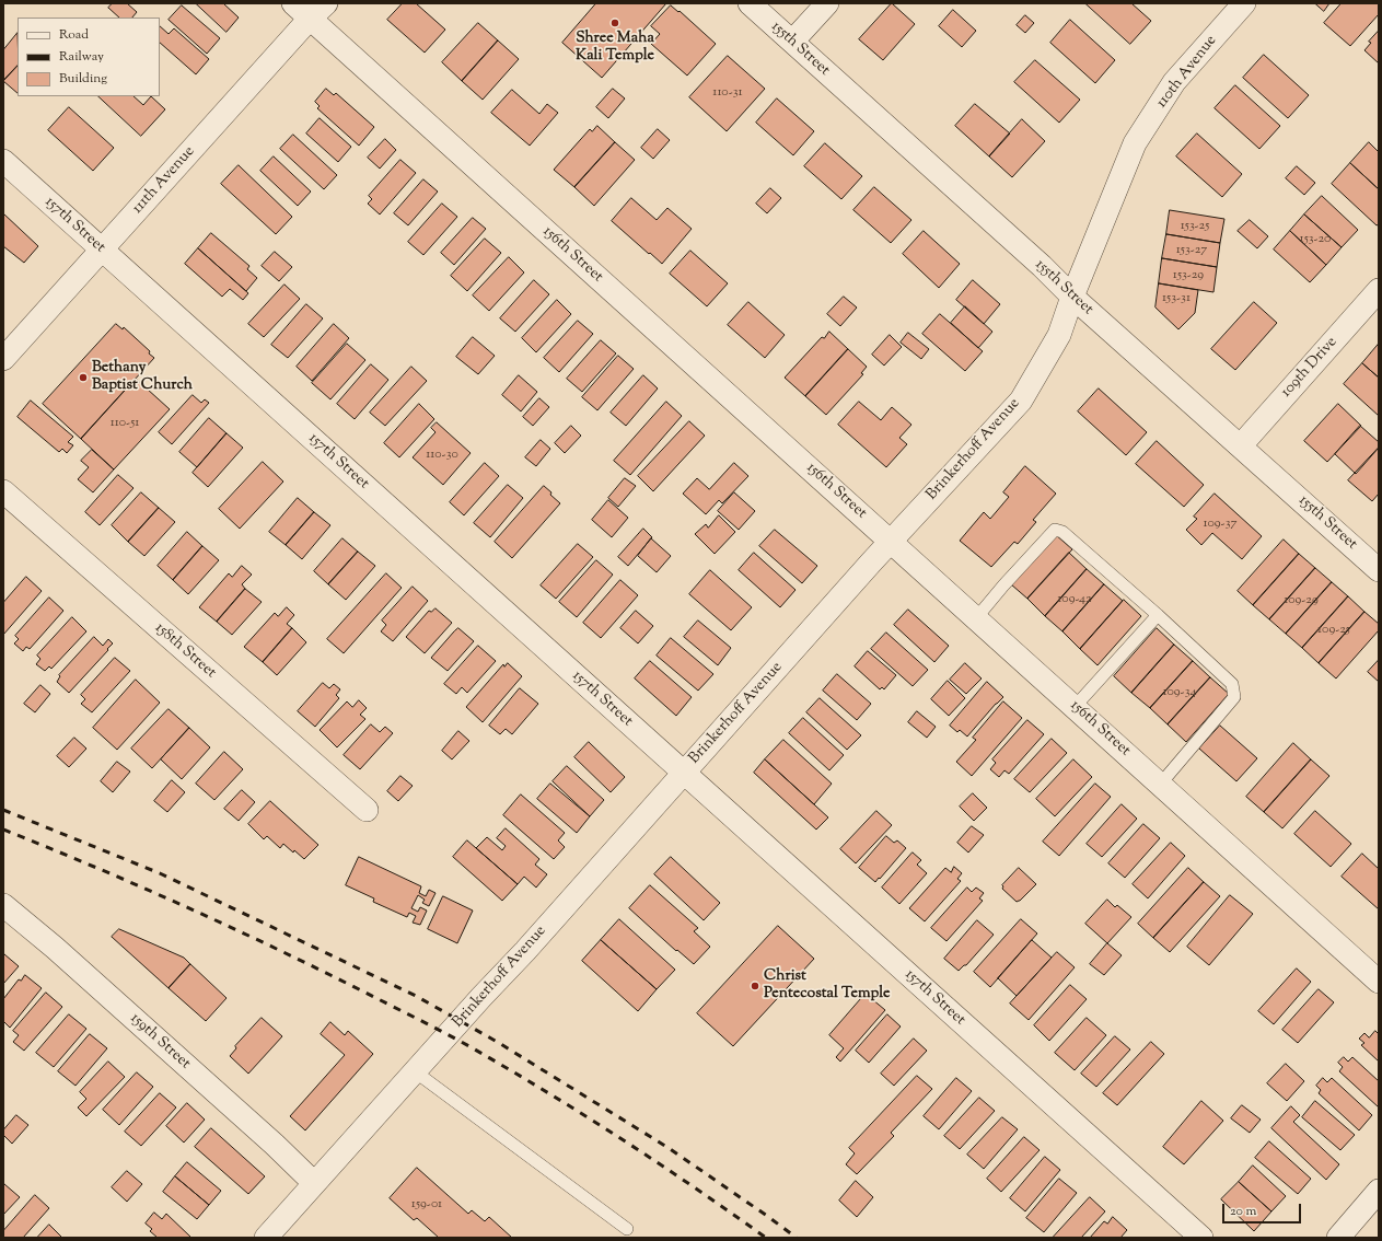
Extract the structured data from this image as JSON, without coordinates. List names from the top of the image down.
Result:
{
  "streets": {
    "street": [
      "155th Street",
      "110th Avenue",
      "111th Avenue",
      "157th Street",
      "156th Street",
      "109th Drive",
      "Brinkerhoff Avenue",
      "158th Street",
      "159th Street"
    ]
  },
  "crossings": [
    ["155th Street", "109th Drive"],
    ["155th Street", "Brinkerhoff Avenue"],
    ["110th Avenue", "Brinkerhoff Avenue"],
    ["111th Avenue", "157th Street"],
    ["111th Avenue", "156th Street"],
    ["157th Street", "Brinkerhoff Avenue"],
    ["156th Street", "Brinkerhoff Avenue"],
    ["Brinkerhoff Avenue", "159th Street"]
  ],
  "places": ["Shree Maha Kali Temple", "Bethany Baptist Church", "Christ Pentecostal Temple"],
  "house_numbers": [
    "110-31",
    "153-25",
    "153-20",
    "153-27",
    "153-29",
    "153-31",
    "110-51",
    "110-30",
    "109-37",
    "109-42",
    "109-29",
    "109-25",
    "109-34",
    "159-01"
  ],
  "legend": ["Road", "Railway", "Building"],
  "scale_bar": "20 m"
}
